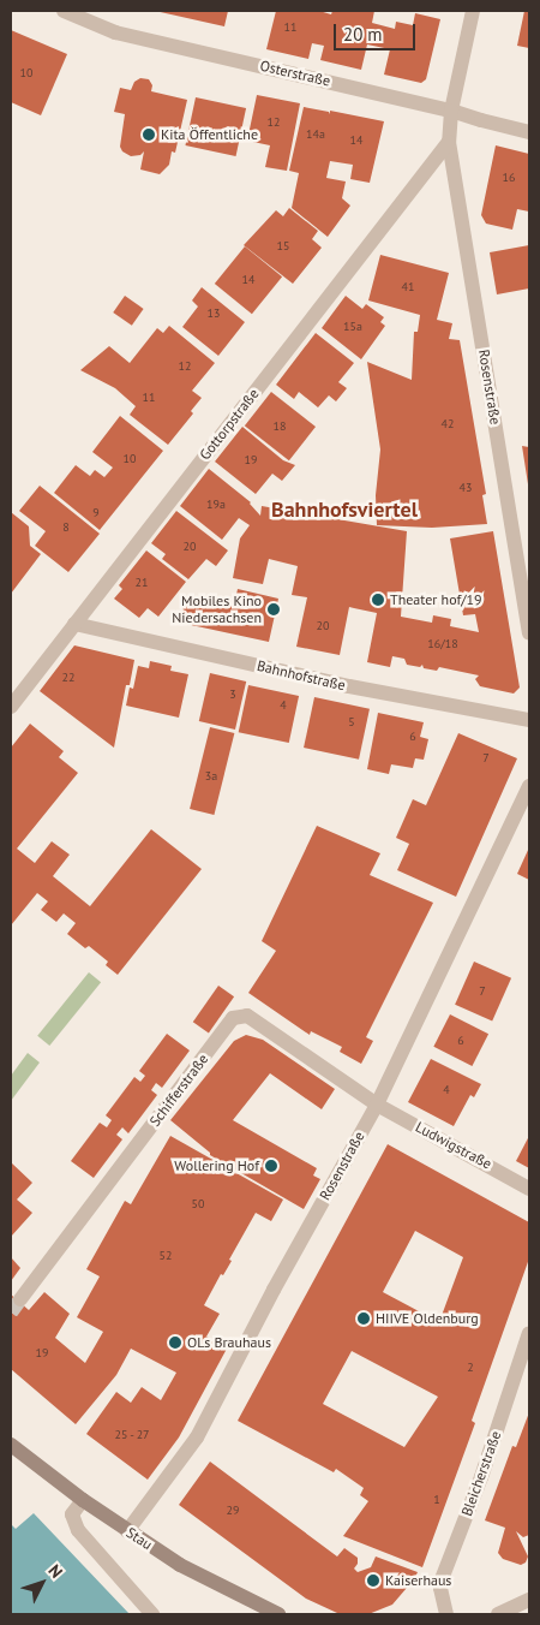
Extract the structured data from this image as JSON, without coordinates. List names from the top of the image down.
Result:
{
  "streets": {
    "street": [
      "Osterstraße",
      "Rosenstraße",
      "Gottorpstraße",
      "Bahnhofstraße",
      "Schifferstraße",
      "Ludwigstraße",
      "Bleicherstraße",
      "Stau"
    ]
  },
  "crossings": [
    ["Osterstraße", "Rosenstraße"],
    ["Rosenstraße", "Gottorpstraße"],
    ["Rosenstraße", "Schifferstraße"],
    ["Rosenstraße", "Ludwigstraße"],
    ["Rosenstraße", "Stau"],
    ["Gottorpstraße", "Bahnhofstraße"],
    ["Schifferstraße", "Ludwigstraße"]
  ],
  "districts": ["Bahnhofsviertel"],
  "places": [
    "Kita Öffentliche",
    "Theater hof/19",
    "Mobiles Kino Niedersachsen",
    "Wollering Hof",
    "HIIVE Oldenburg",
    "OLs Brauhaus",
    "Kaiserhaus"
  ],
  "house_numbers": [
    "11",
    "10",
    "12",
    "14a",
    "14",
    "16",
    "15",
    "14",
    "41",
    "13",
    "15a",
    "12",
    "11",
    "42",
    "18",
    "10",
    "19",
    "43",
    "19a",
    "9",
    "8",
    "20",
    "21",
    "20",
    "16/18",
    "22",
    "3",
    "4",
    "5",
    "6",
    "7",
    "3a",
    "7",
    "6",
    "4",
    "50",
    "52",
    "19",
    "2",
    "25 - 27",
    "1",
    "29"
  ],
  "scale_bar": "20 m",
  "north": "top right"
}
